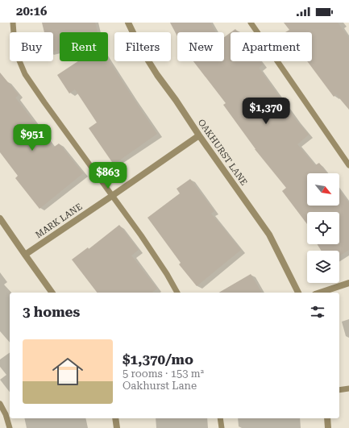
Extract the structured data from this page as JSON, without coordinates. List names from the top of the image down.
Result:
{
  "streets": {
    "street": ["OAKHURST LANE", "MARK LANE"]
  },
  "crossings": [
    ["OAKHURST LANE", "MARK LANE"]
  ],
  "north": "bottom right",
  "page": {
    "status": "20:16",
    "chip": [
      "Buy",
      "Rent",
      "Filters",
      "New",
      "Apartment"
    ],
    "price": ["$1,370", "$951", "$863"],
    "heading": "3 homes",
    "list": [
      {
        "name": "$1,370/mo",
        "note": "5 rooms · 153 m² · Oakhurst Lane"
      }
    ]
  }
}
